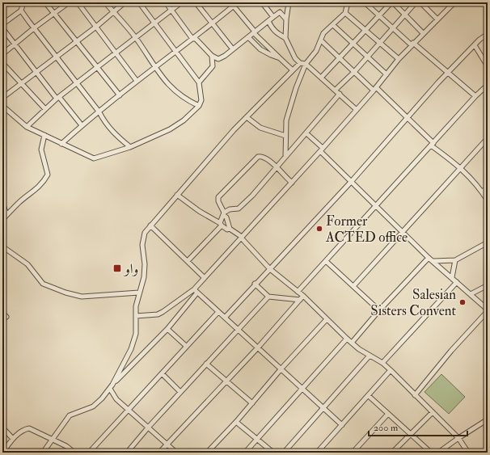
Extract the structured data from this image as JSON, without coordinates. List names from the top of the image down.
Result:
{
  "places": {
    "other": ["Former ACTED office", "Salesian Sisters Convent"],
    "transit": ["واو"]
  },
  "scale_bar": "200 m"
}
